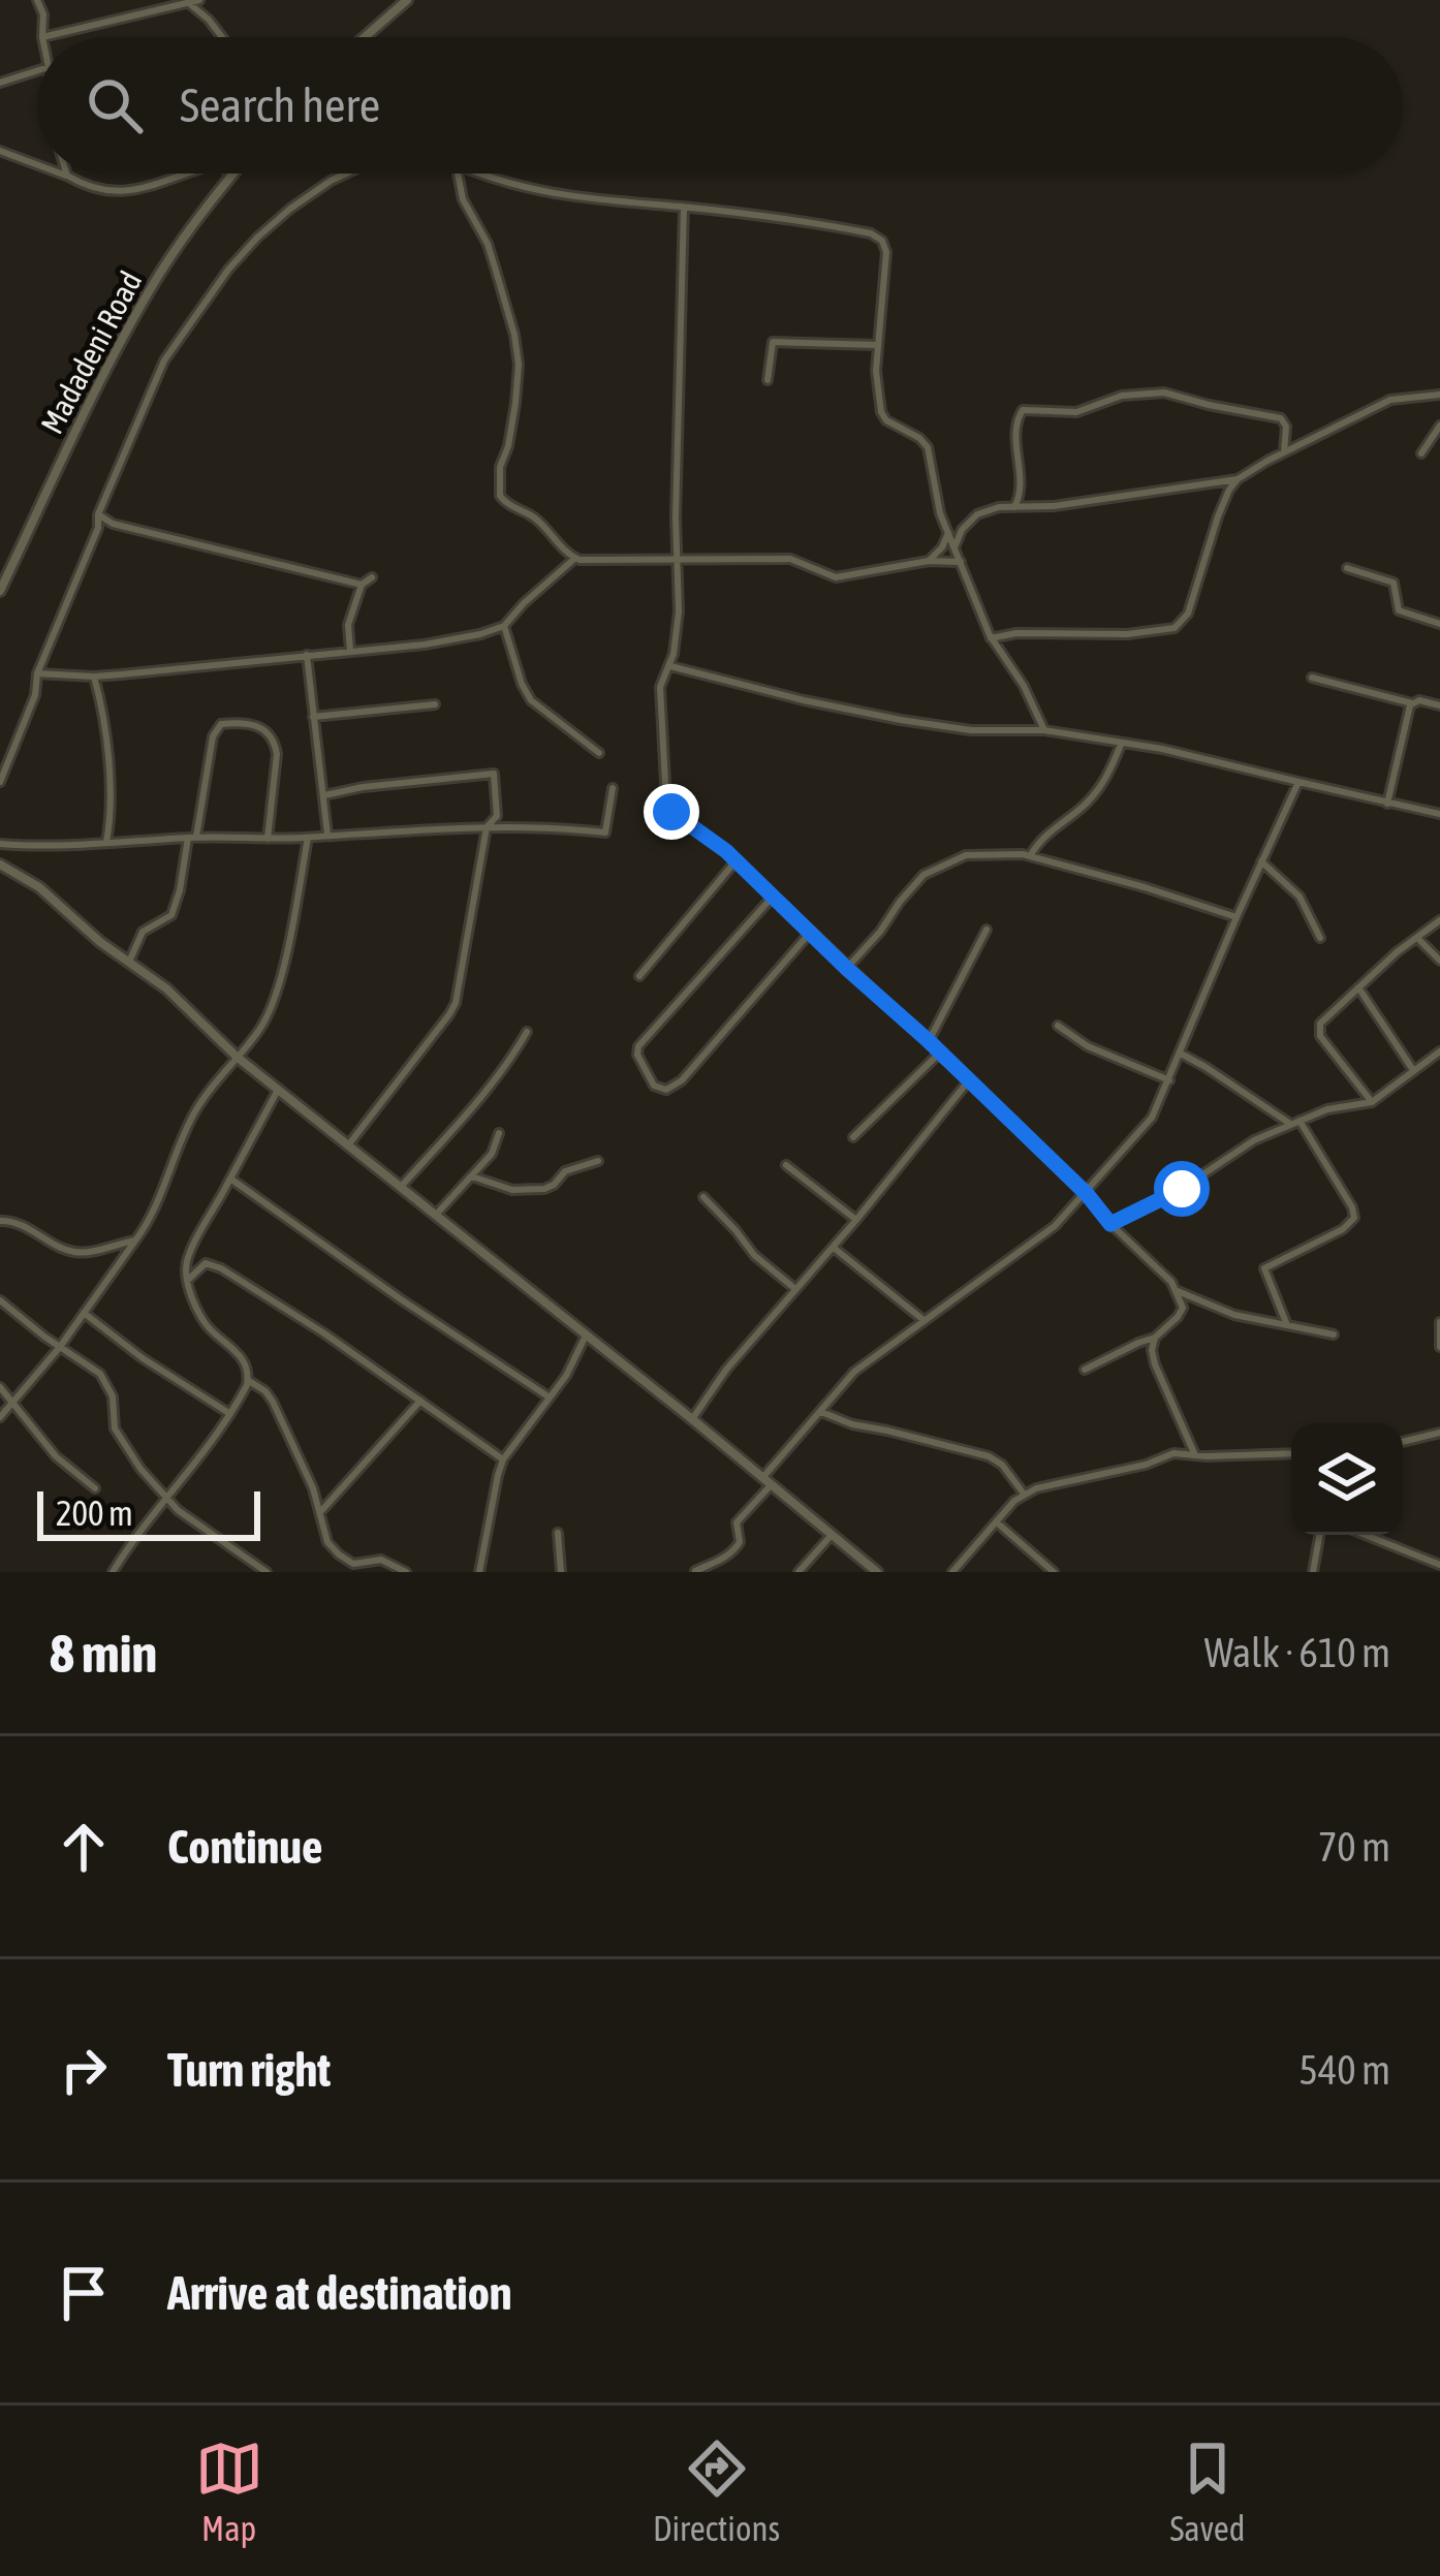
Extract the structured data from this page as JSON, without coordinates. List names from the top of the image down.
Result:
{
  "streets": {
    "street": ["Madadeni Road"]
  },
  "scale_bar": "200 m",
  "page": {
    "search": "Search here",
    "scale": "200 m",
    "heading": ["8 min", "Walk · 610 m"],
    "list": [
      ["Continue", "70 m"],
      ["Turn right", "540 m"],
      "Arrive at destination"
    ],
    "nav": ["Map", "Directions", "Saved"]
  }
}
